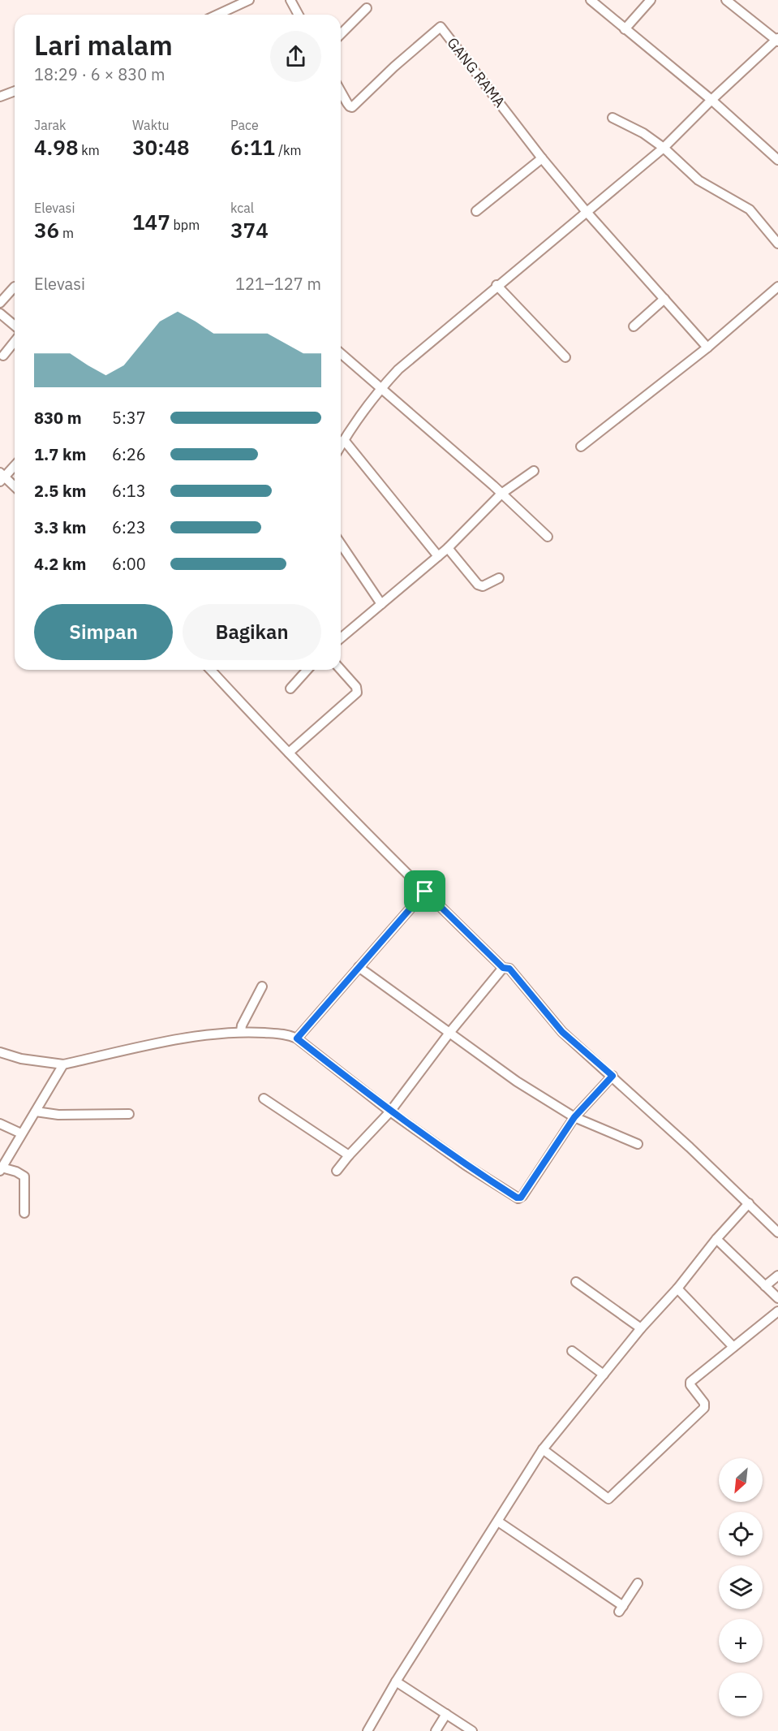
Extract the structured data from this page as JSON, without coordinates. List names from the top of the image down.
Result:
{
  "streets": {
    "street": ["GANG RAMA"]
  },
  "north": "bottom left",
  "page": {
    "heading": ["Lari malam", "18:29 · 6 × 830 m"],
    "stats": [
      ["Jarak", "4.98 km"],
      ["Waktu", "30:48"],
      ["Pace", "6:11 /km"],
      ["Elevasi", "36 m"],
      ["147 bpm"],
      ["kcal", "374"]
    ],
    "chart": ["Elevasi", "121–127 m"],
    "list": [
      {
        "name": "830 m",
        "note": "5:37"
      },
      {
        "name": "1.7 km",
        "note": "6:26"
      },
      {
        "name": "2.5 km",
        "note": "6:13"
      },
      {
        "name": "3.3 km",
        "note": "6:23"
      },
      {
        "name": "4.2 km",
        "note": "6:00"
      }
    ],
    "buttons": ["Simpan", "Bagikan"],
    "map_buttons": ["+", "−"]
  }
}
